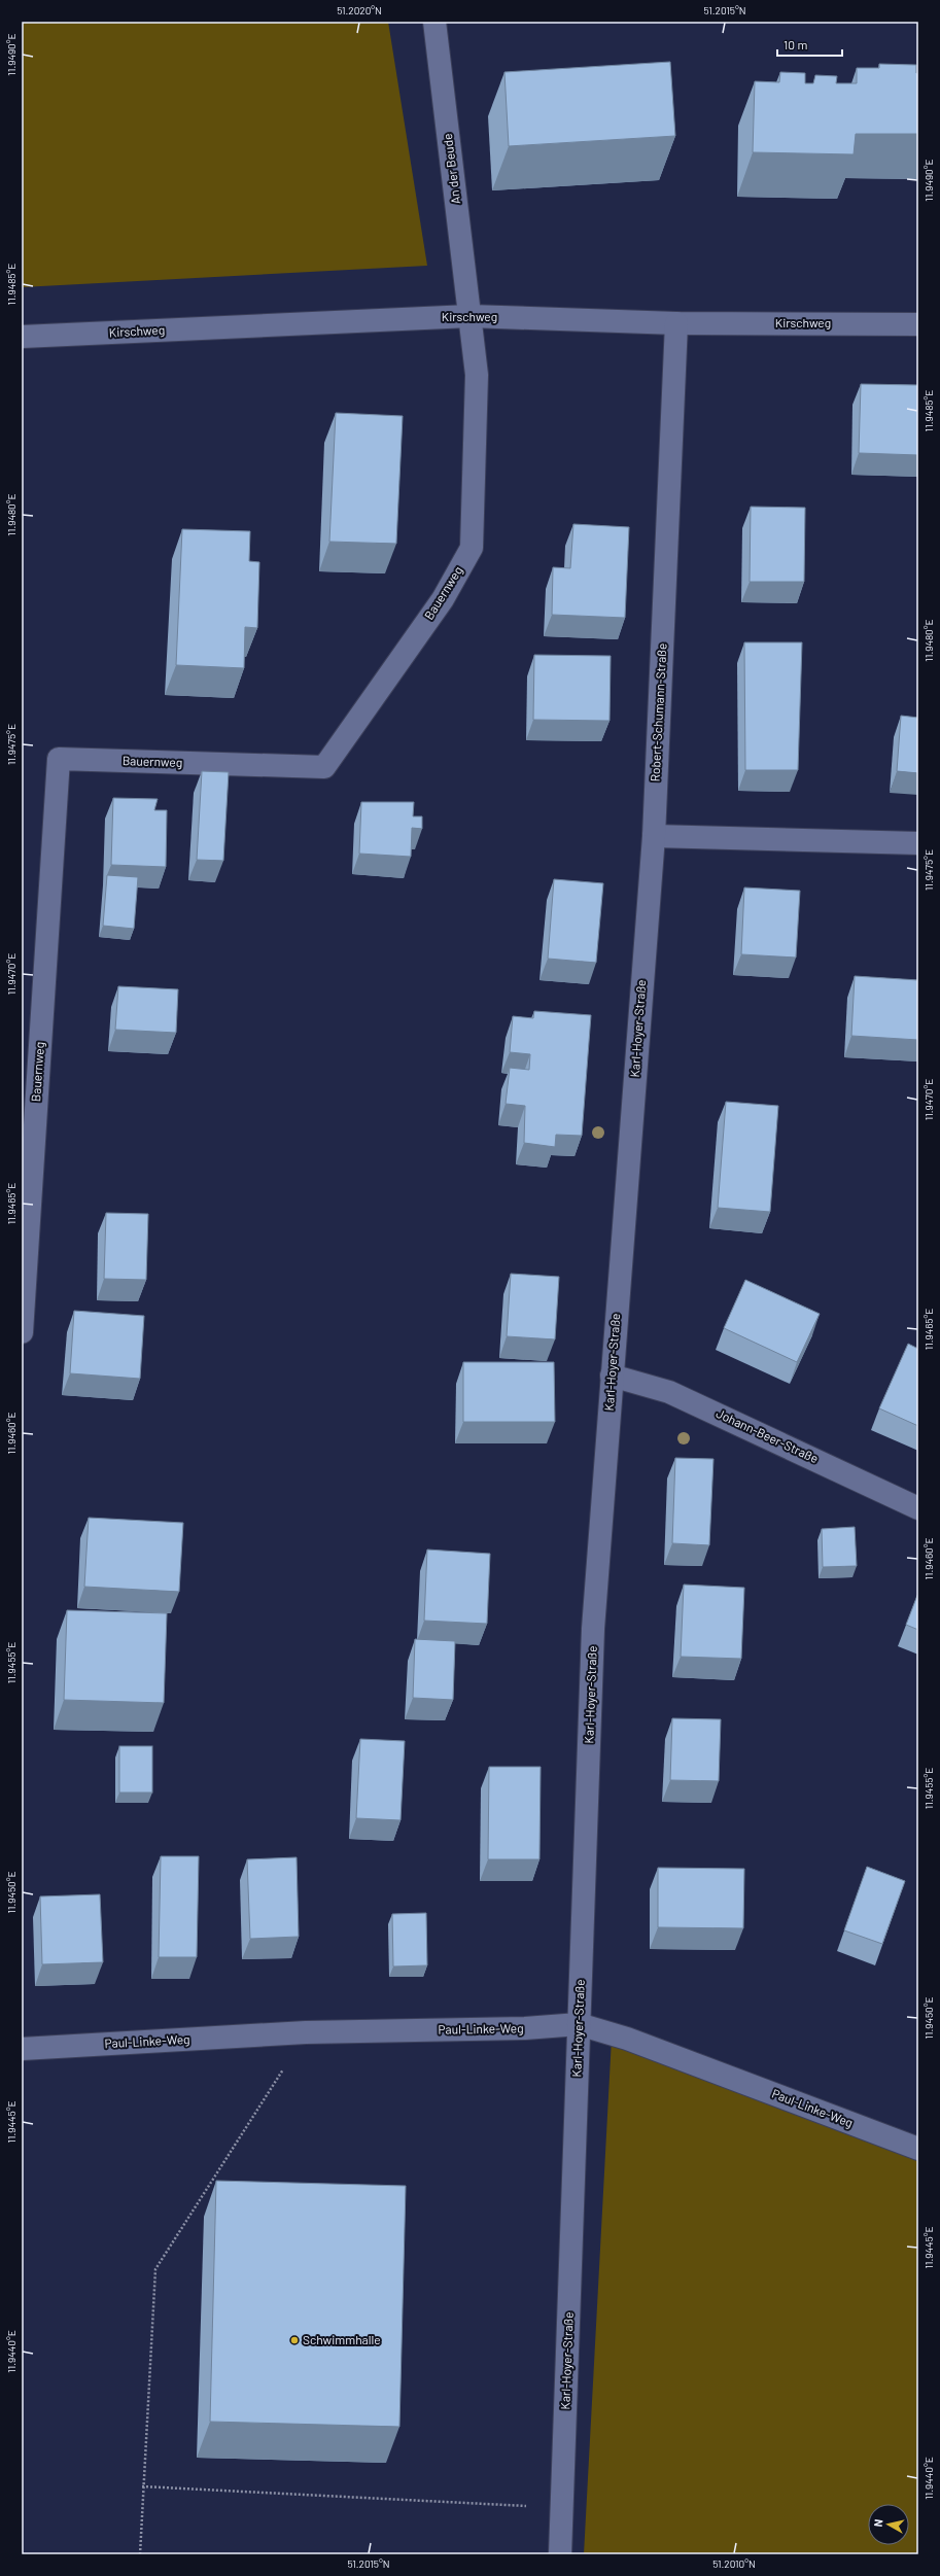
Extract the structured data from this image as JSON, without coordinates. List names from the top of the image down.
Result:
{
  "streets": {
    "street": [
      "An der Beude",
      "Kirschweg",
      "Bauernweg",
      "Robert-Schumann-Straße",
      "Karl-Hoyer-Straße",
      "Johann-Beer-Straße",
      "Paul-Linke-Weg"
    ]
  },
  "crossings": [
    ["An der Beude", "Kirschweg"],
    ["An der Beude", "Bauernweg"],
    ["Kirschweg", "Bauernweg"],
    ["Kirschweg", "Robert-Schumann-Straße"],
    ["Robert-Schumann-Straße", "Karl-Hoyer-Straße"],
    ["Karl-Hoyer-Straße", "Johann-Beer-Straße"],
    ["Karl-Hoyer-Straße", "Paul-Linke-Weg"]
  ],
  "places": ["Schwimmhalle"],
  "scale_bar": "10 m",
  "north": "left",
  "coordinates": [
    "51.2020°N",
    "51.2015°N",
    "11.9490°E",
    "11.9485°E",
    "11.9480°E",
    "11.9475°E",
    "11.9470°E",
    "11.9465°E",
    "11.9460°E",
    "11.9455°E",
    "11.9450°E",
    "11.9445°E",
    "11.9440°E",
    "51.2010°N"
  ]
}
